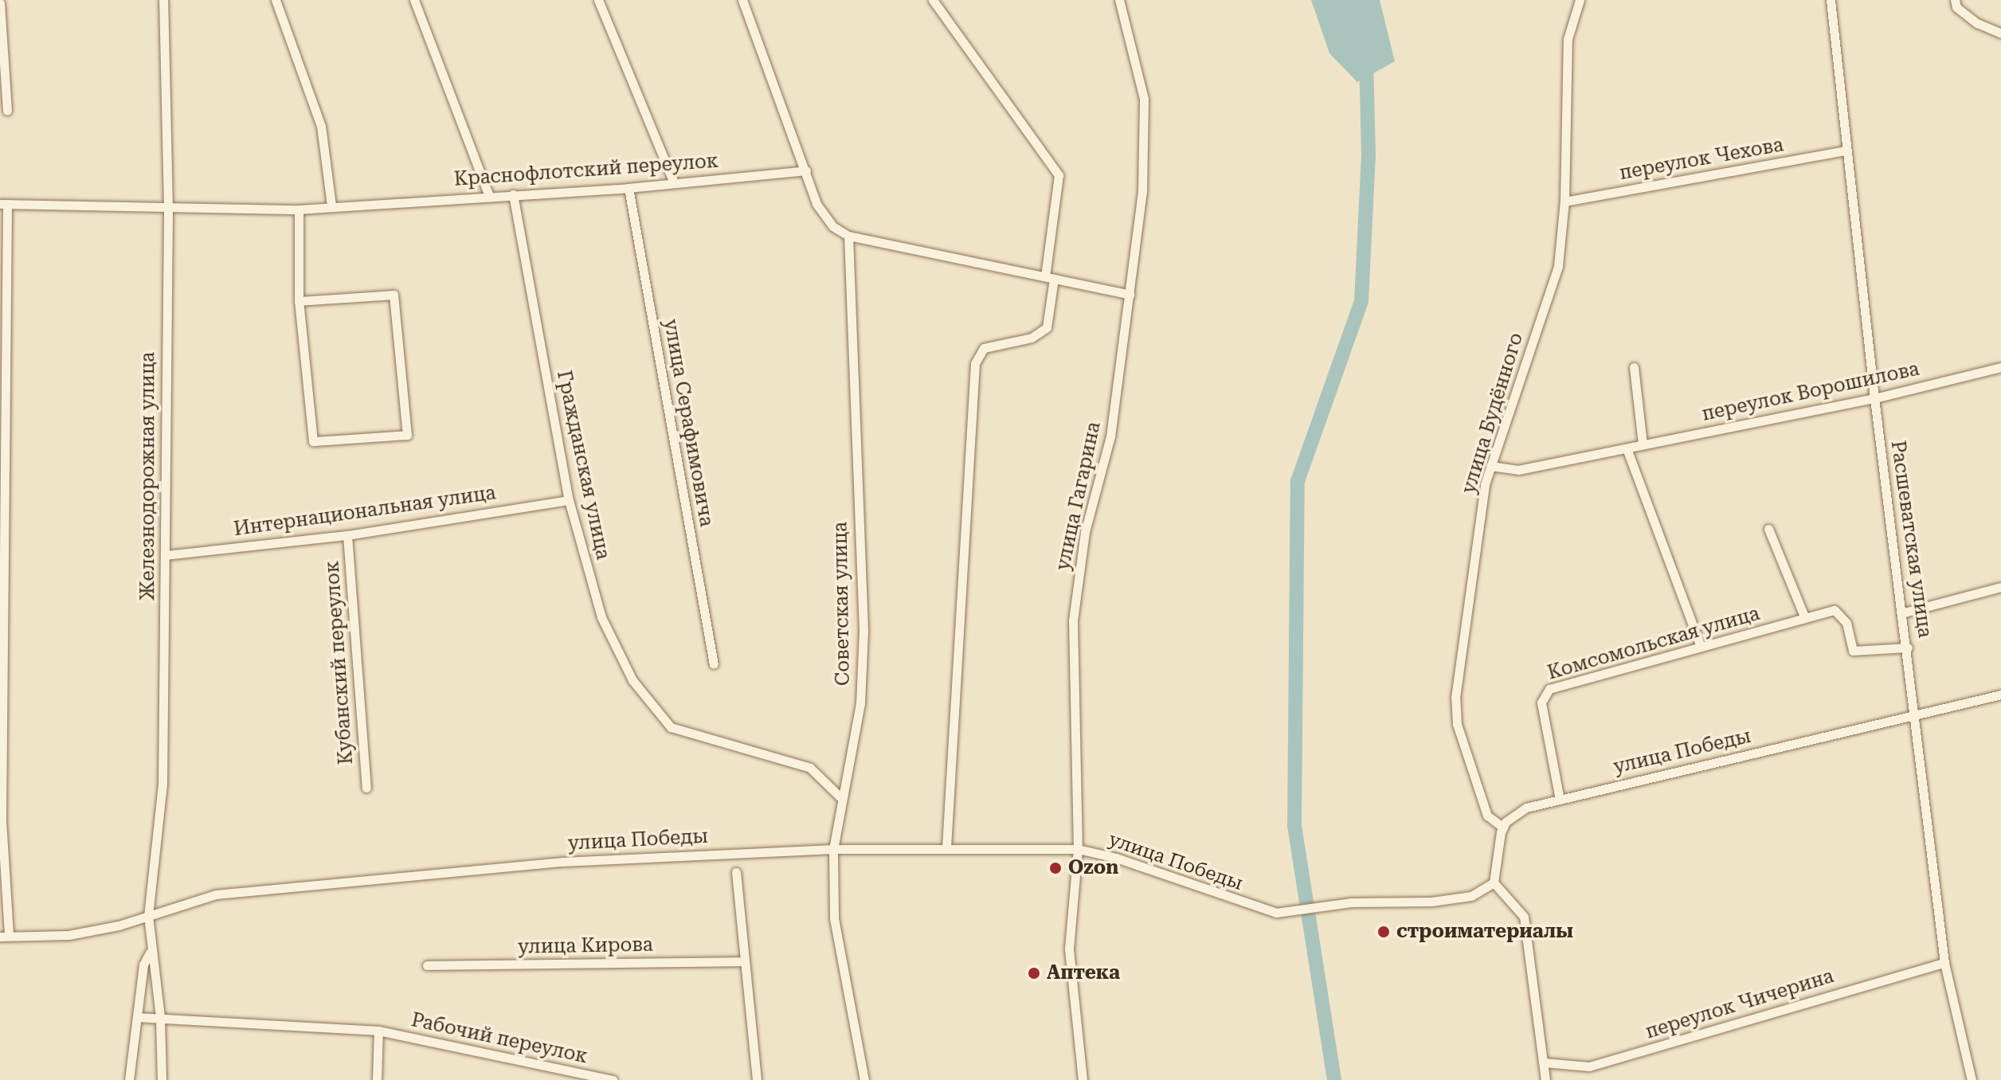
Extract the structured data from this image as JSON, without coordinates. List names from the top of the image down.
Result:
{
  "streets": {
    "street": [
      "переулок Чехова",
      "Краснофлотский переулок",
      "переулок Ворошилова",
      "улица Будённого",
      "улица Серафимовича",
      "Гражданская улица",
      "Железнодорожная улица",
      "улица Гагарина",
      "Интернациональная улица",
      "Расшеватская улица",
      "Советская улица",
      "Комсомольская улица",
      "Кубанский переулок",
      "улица Победы",
      "улица Кирова",
      "переулок Чичерина",
      "Рабочий переулок"
    ]
  },
  "crossings": [
    ["переулок Чехова", "улица Будённого"],
    ["переулок Чехова", "Расшеватская улица"],
    ["Краснофлотский переулок", "улица Серафимовича"],
    ["Краснофлотский переулок", "Гражданская улица"],
    ["Краснофлотский переулок", "Железнодорожная улица"],
    ["переулок Ворошилова", "улица Будённого"],
    ["переулок Ворошилова", "Расшеватская улица"],
    ["улица Будённого", "улица Победы"],
    ["Гражданская улица", "Интернациональная улица"],
    ["Гражданская улица", "Советская улица"],
    ["Железнодорожная улица", "Интернациональная улица"],
    ["Железнодорожная улица", "улица Победы"],
    ["Железнодорожная улица", "Рабочий переулок"],
    ["улица Гагарина", "улица Победы"],
    ["Интернациональная улица", "Кубанский переулок"],
    ["Расшеватская улица", "Комсомольская улица"],
    ["Расшеватская улица", "улица Победы"],
    ["Расшеватская улица", "переулок Чичерина"],
    ["Советская улица", "улица Победы"],
    ["Комсомольская улица", "улица Победы"]
  ],
  "places": ["Ozon", "строиматериалы", "Аптека"]
}
